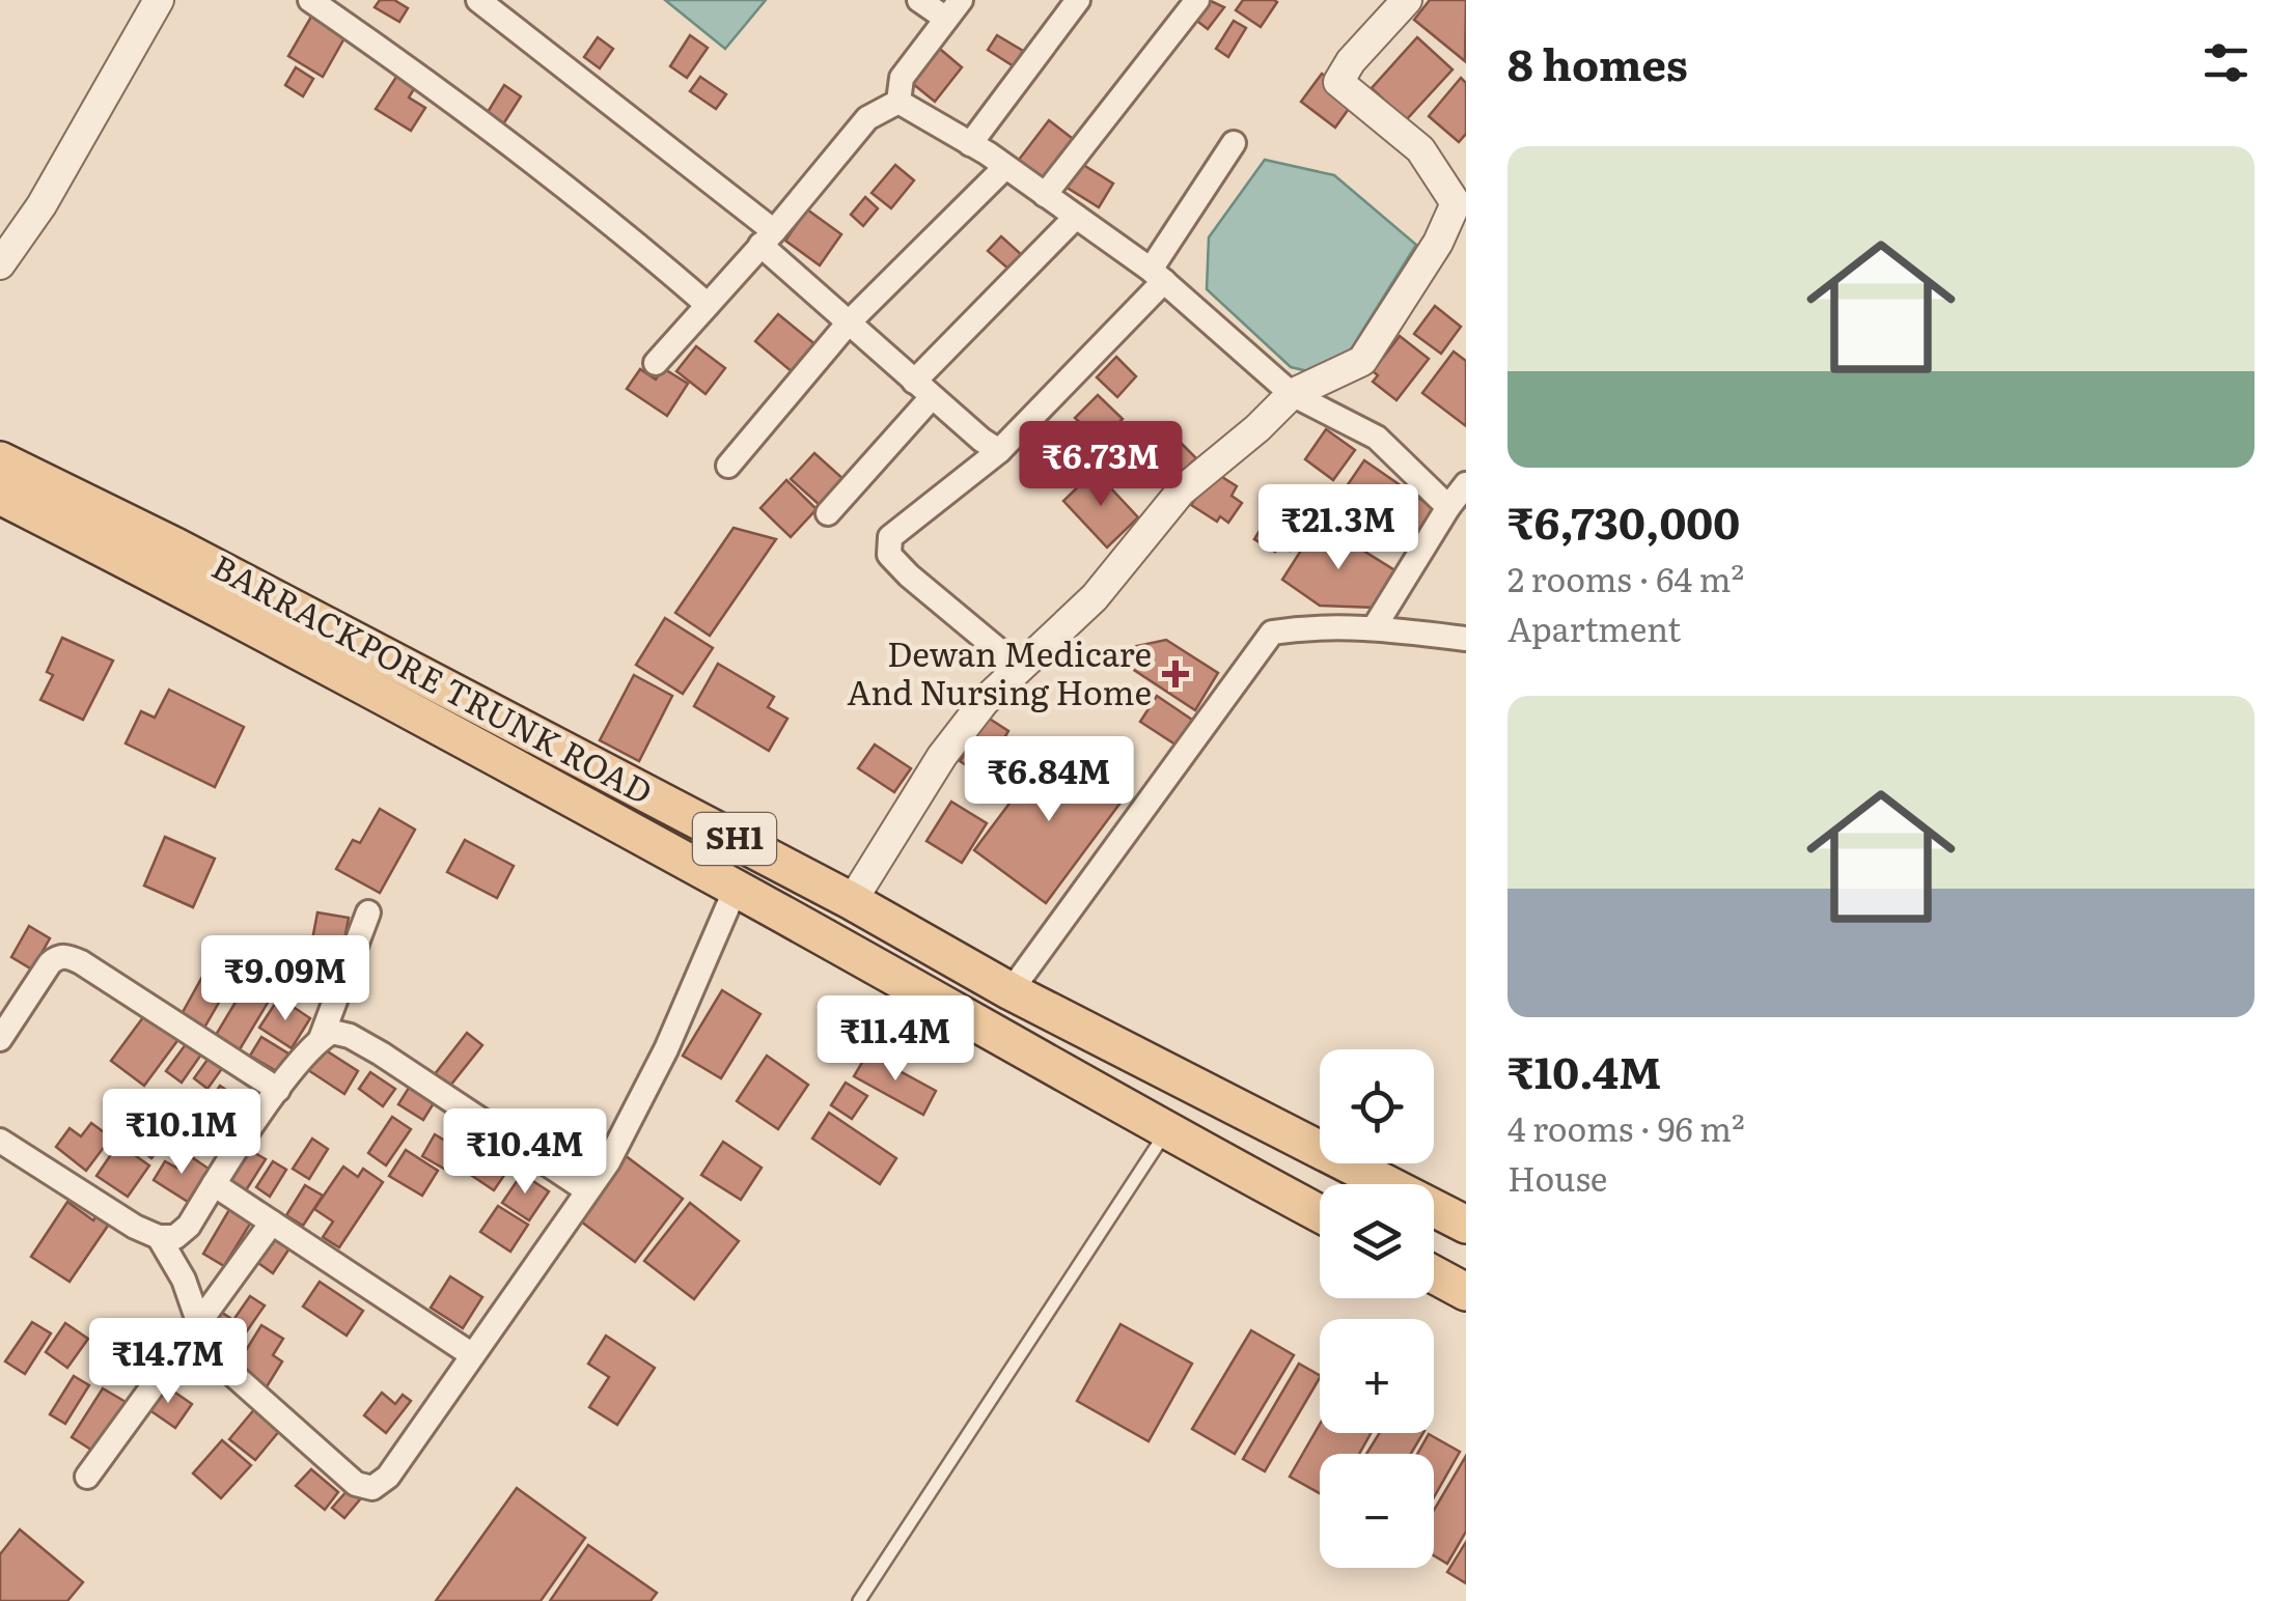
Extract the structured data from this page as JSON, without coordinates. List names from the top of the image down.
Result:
{
  "streets": {
    "main road": ["BARRACKPORE TRUNK ROAD", "SH1"]
  },
  "places": {
    "health": ["Dewan Medicare And Nursing Home"]
  },
  "page": {
    "heading": "8 homes",
    "list": [
      {
        "name": "₹6,730,000",
        "note": "2 rooms · 64 m² · Apartment"
      },
      {
        "name": "₹10.4M",
        "note": "4 rooms · 96 m² · House"
      }
    ],
    "price": [
      "₹6.73M",
      "₹21.3M",
      "₹6.84M",
      "₹9.09M",
      "₹11.4M",
      "₹10.1M",
      "₹10.4M",
      "₹14.7M"
    ],
    "map_buttons": ["+", "−"]
  }
}
